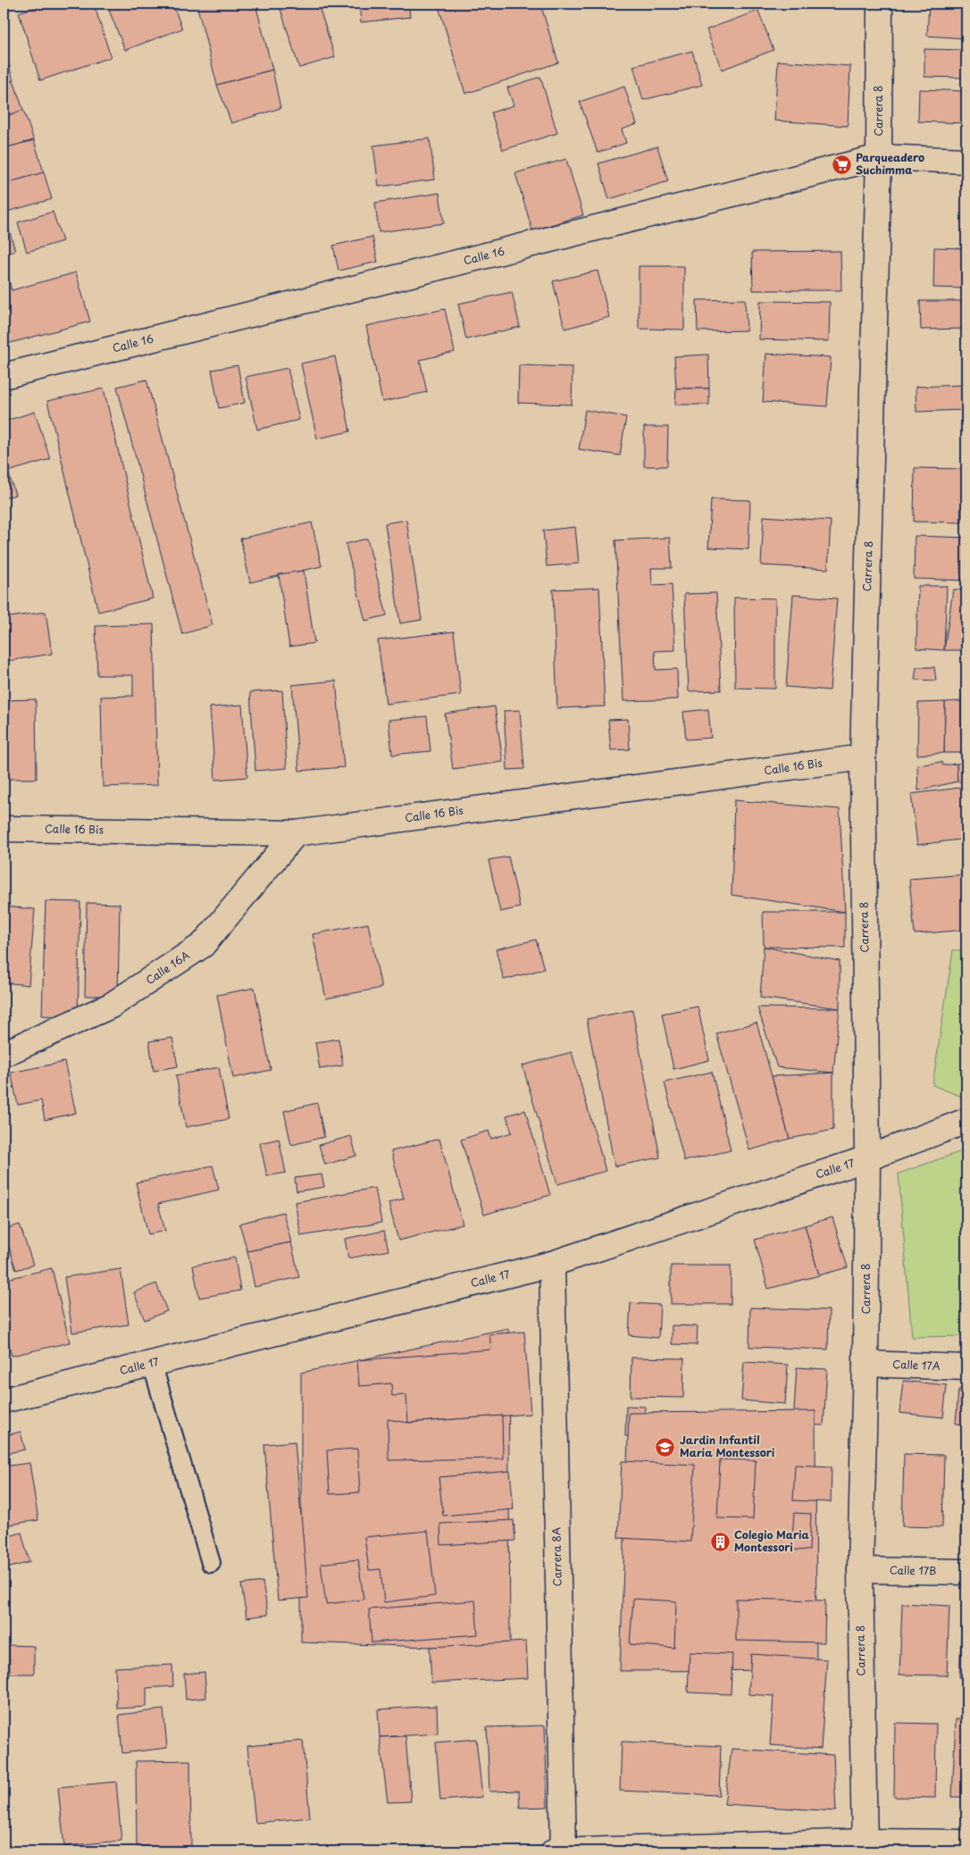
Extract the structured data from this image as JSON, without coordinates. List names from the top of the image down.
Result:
{
  "streets": {
    "street": [
      "Carrera 8",
      "Calle 16",
      "Calle 16 Bis",
      "Calle 16A",
      "Calle 17",
      "Calle 17A",
      "Carrera 8A",
      "Calle 17B"
    ]
  },
  "crossings": [
    ["Carrera 8", "Calle 16"],
    ["Carrera 8", "Calle 16 Bis"],
    ["Carrera 8", "Calle 17"],
    ["Carrera 8", "Calle 17A"],
    ["Carrera 8", "Calle 17B"],
    ["Calle 16 Bis", "Calle 16A"],
    ["Calle 17", "Carrera 8A"]
  ],
  "places": {
    "supermarket": ["Parqueadero Suchimma"],
    "school or university": ["Jardin Infantil Maria Montessori"],
    "building": ["Colegio Maria Montessori"]
  }
}
